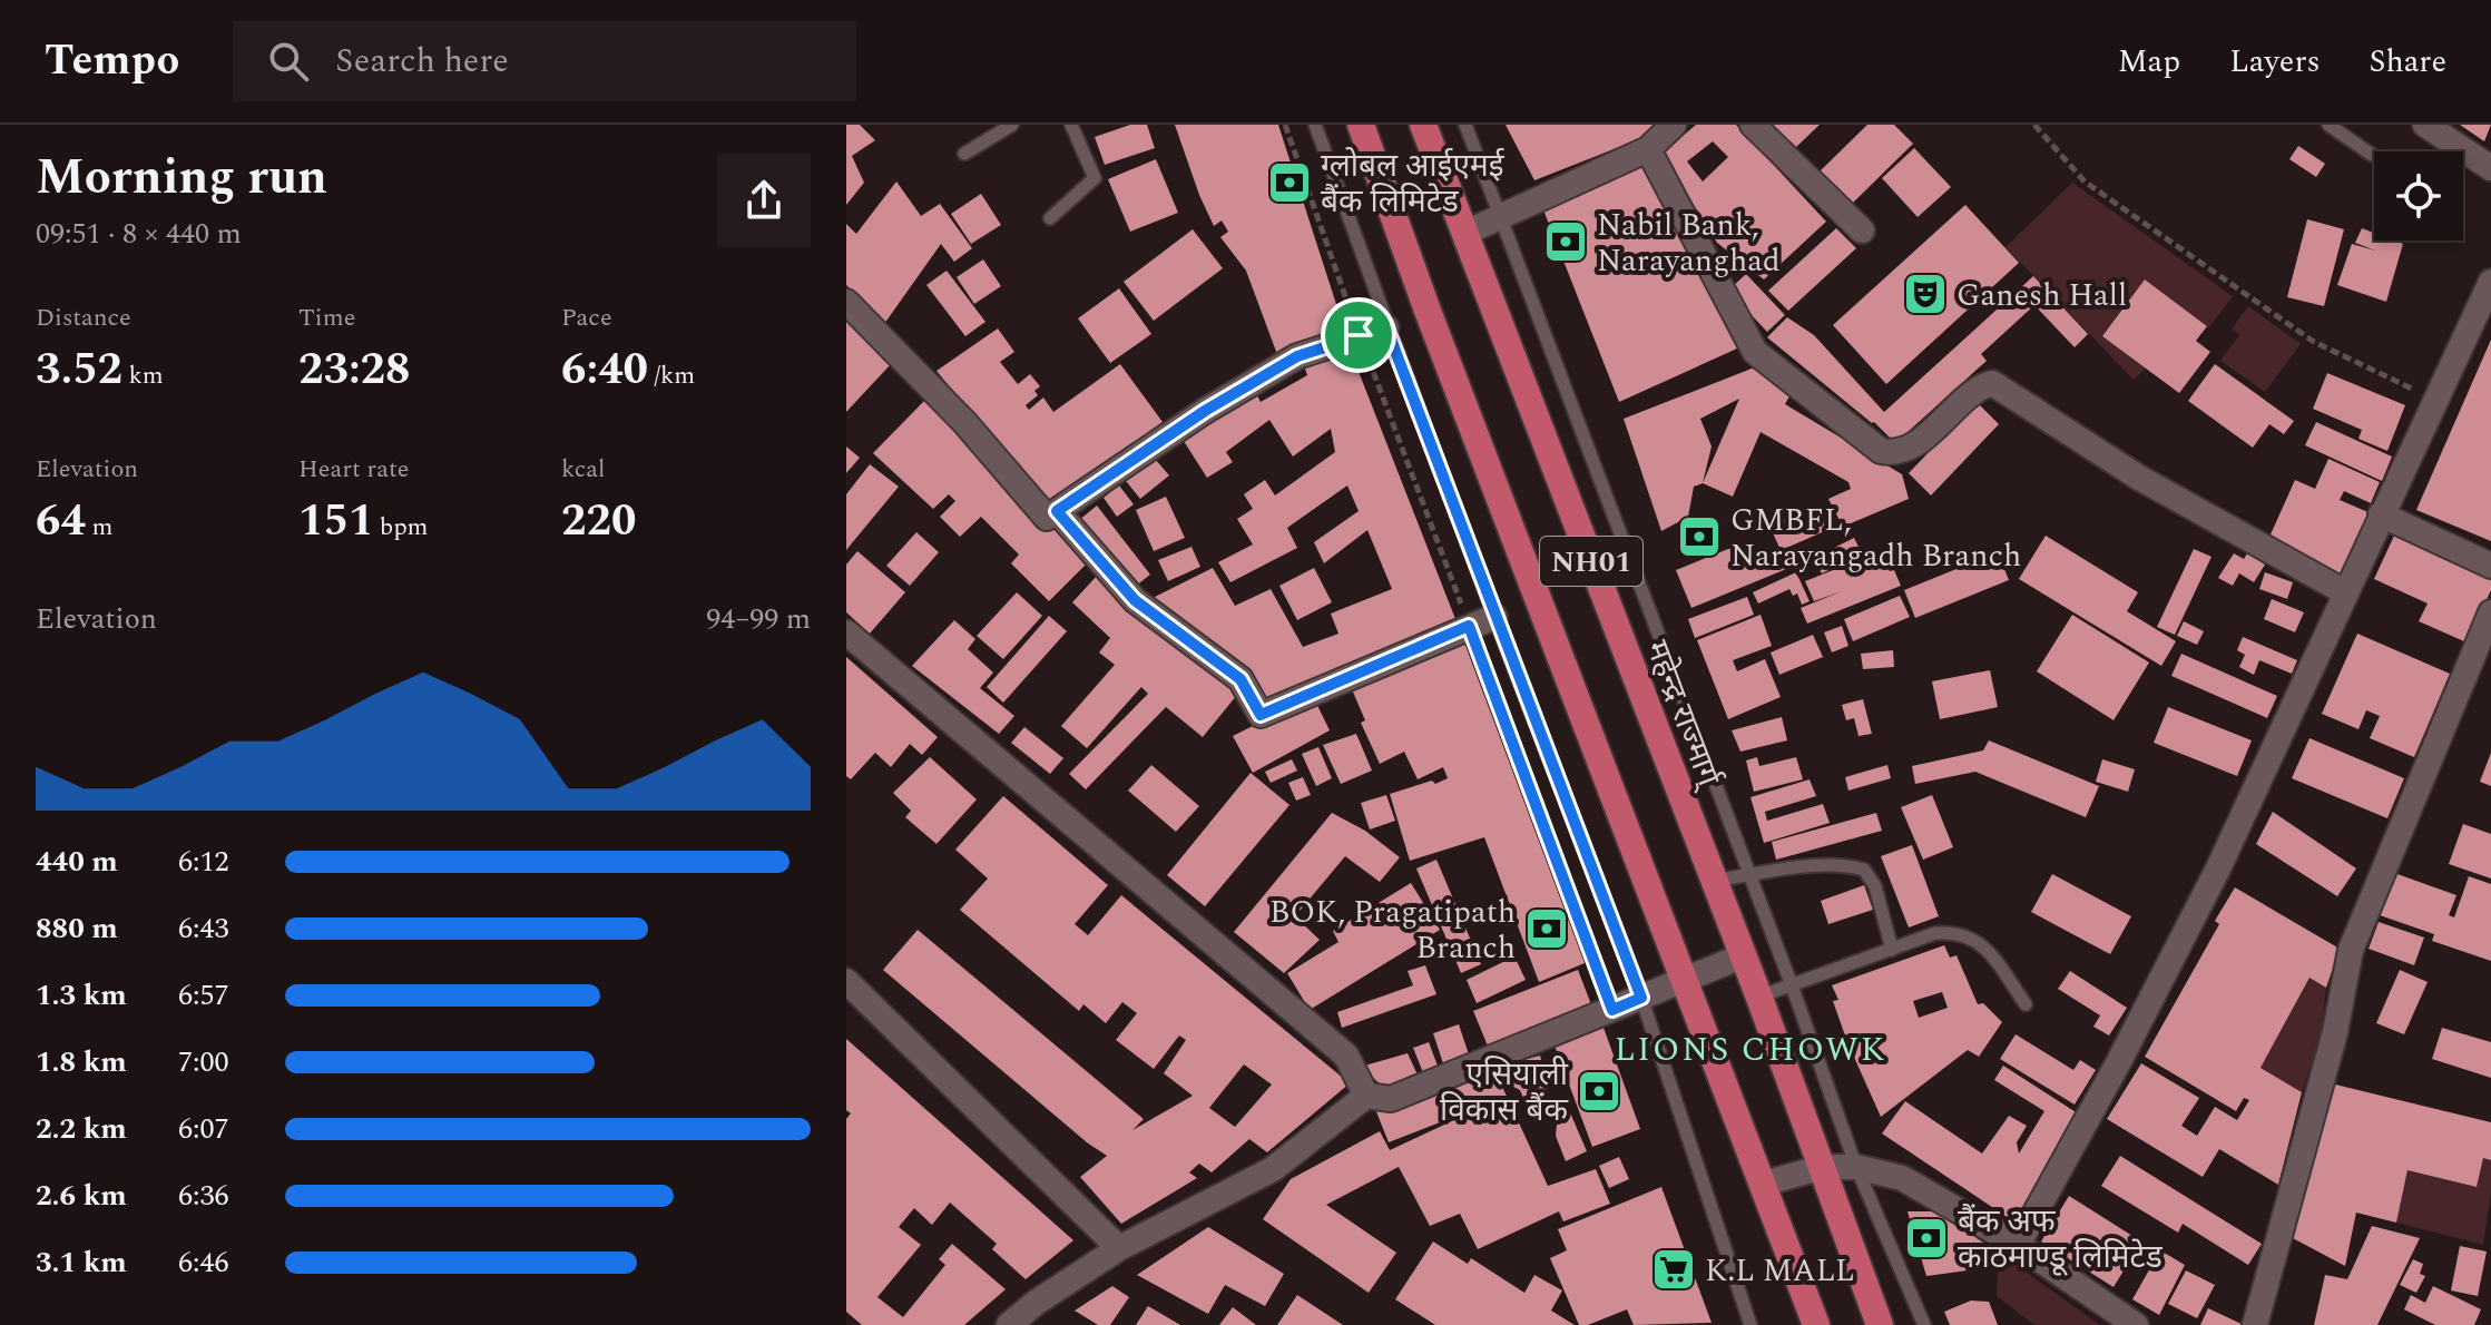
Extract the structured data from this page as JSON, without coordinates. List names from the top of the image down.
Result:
{
  "streets": {
    "highway": ["NH01", "महेन्द्र राज्मार्ग्"]
  },
  "districts": ["LIONS CHOWK"],
  "places": {
    "bank": [
      "ग्लोबल आईएमई बैंक लिमिटेड",
      "Nabil Bank, Narayanghad",
      "GMBFL, Narayangadh Branch",
      "BOK, Pragatipath Branch",
      "एसियाली विकास बैंक",
      "बैंक अफ काठमाण्डू लिमिटेड"
    ],
    "theatre": ["Ganesh Hall"],
    "supermarket": ["K.L MALL"]
  },
  "page": {
    "header": "Tempo",
    "search": "Search here",
    "nav": ["Map", "Layers", "Share"],
    "heading": ["Morning run", "09:51 · 8 × 440 m"],
    "stats": [
      ["Distance", "3.52 km"],
      ["Time", "23:28"],
      ["Pace", "6:40 /km"],
      ["Elevation", "64 m"],
      ["Heart rate", "151 bpm"],
      ["kcal", "220"]
    ],
    "chart": ["Elevation", "94–99 m"],
    "list": [
      {
        "name": "440 m",
        "note": "6:12"
      },
      {
        "name": "880 m",
        "note": "6:43"
      },
      {
        "name": "1.3 km",
        "note": "6:57"
      },
      {
        "name": "1.8 km",
        "note": "7:00"
      },
      {
        "name": "2.2 km",
        "note": "6:07"
      },
      {
        "name": "2.6 km",
        "note": "6:36"
      },
      {
        "name": "3.1 km",
        "note": "6:46"
      }
    ]
  }
}
